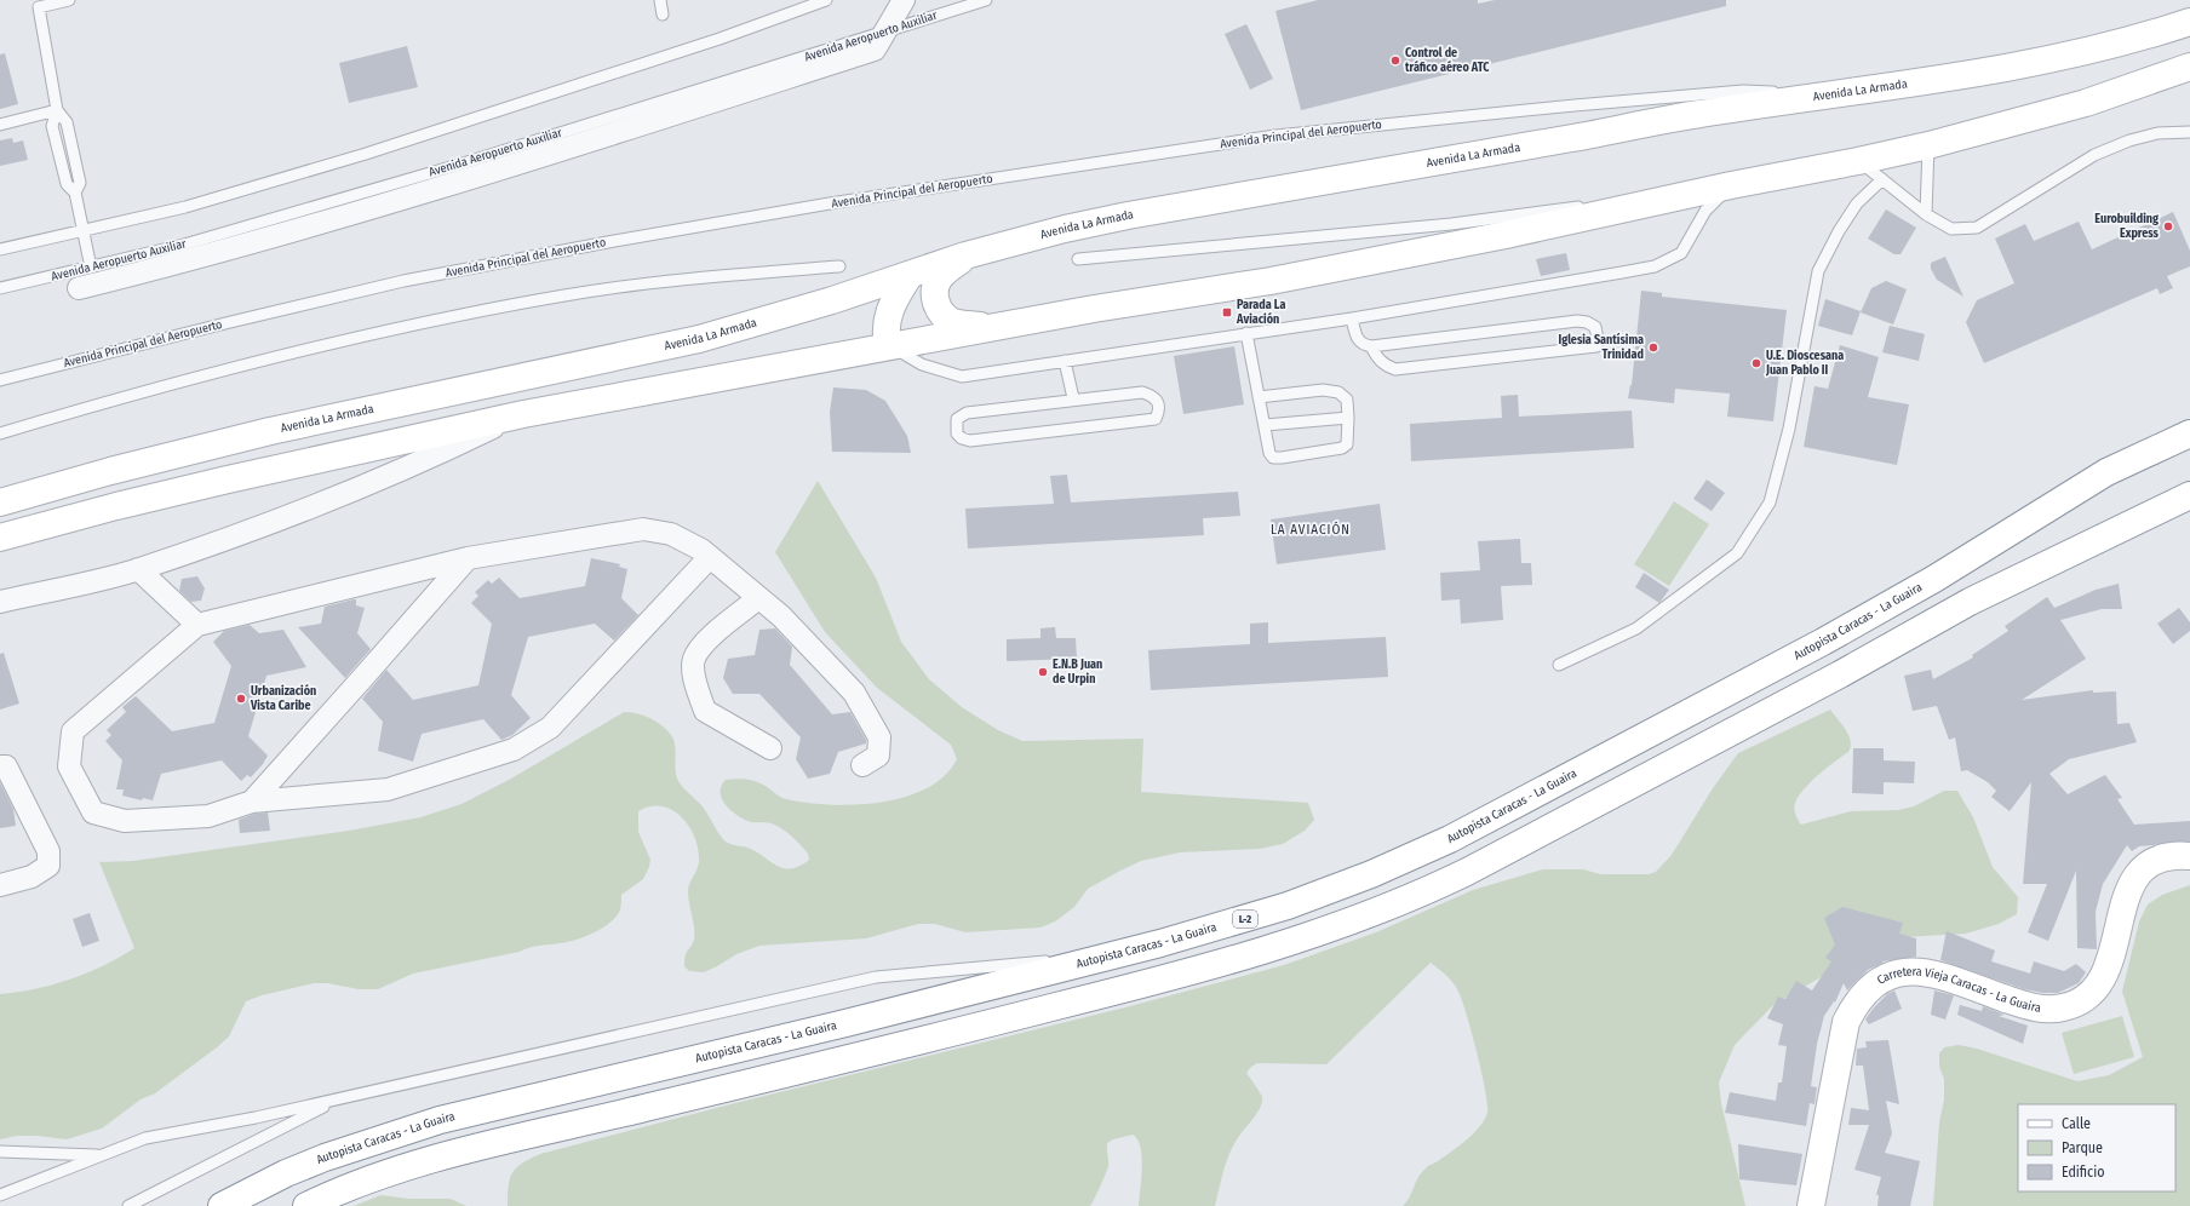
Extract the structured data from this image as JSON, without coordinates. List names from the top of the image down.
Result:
{
  "streets": {
    "main road": [
      "Avenida La Armada",
      "Autopista Caracas - La Guaira",
      "L-2",
      "Carretera Vieja Caracas - La Guaira"
    ],
    "lane": ["Avenida Aeropuerto Auxiliar", "Avenida Principal del Aeropuerto"]
  },
  "crossings": [
    ["Avenida La Armada", "Avenida Principal del Aeropuerto"]
  ],
  "districts": ["LA AVIACIÓN"],
  "places": {
    "other": [
      "Control de tráfico aéreo ATC",
      "Eurobuilding Express",
      "Iglesia Santísima Trinidad",
      "U.E. Dioscesana Juan Pablo II",
      "E.N.B Juan de Urpin",
      "Urbanización Vista Caribe"
    ],
    "transit": ["Parada La Aviación"]
  },
  "legend": ["Calle", "Parque", "Edificio"]
}
